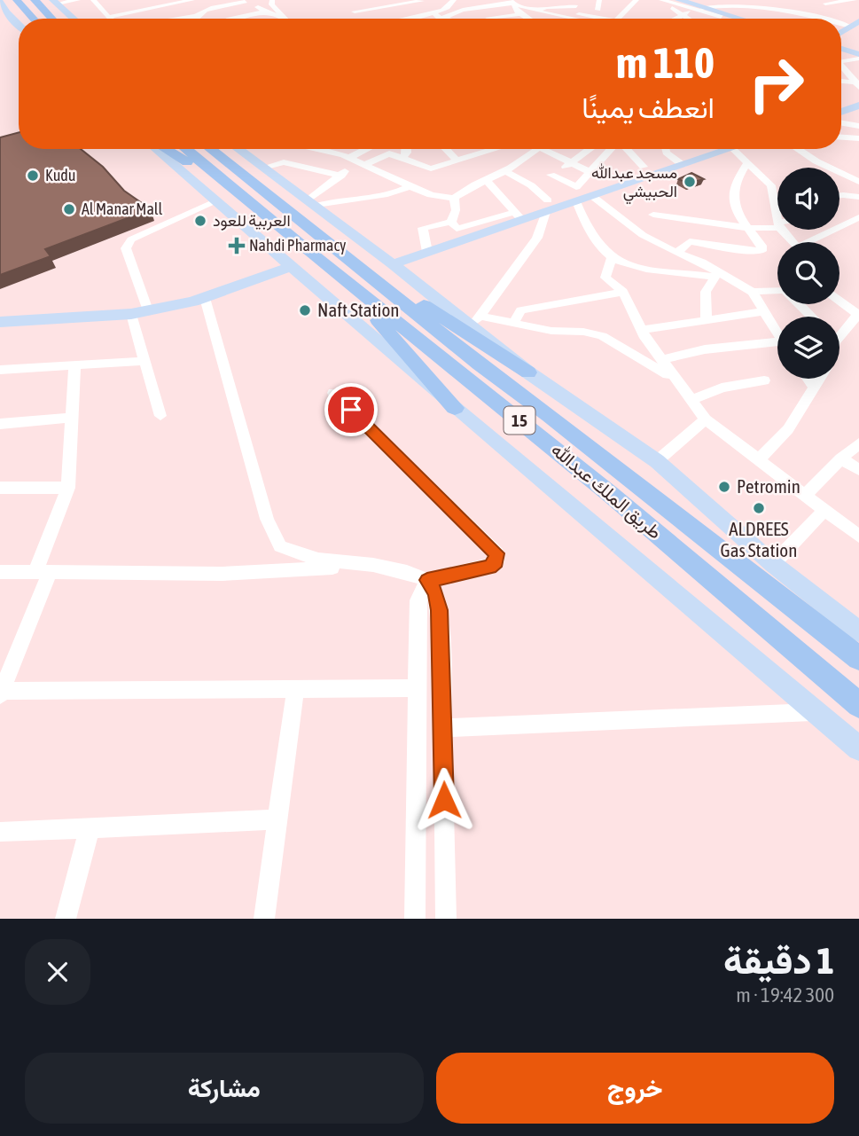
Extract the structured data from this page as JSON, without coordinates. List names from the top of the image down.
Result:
{
  "streets": {
    "highway": ["15", "طريق الملك عبدالله"]
  },
  "places": {
    "other": [
      "Kudu",
      "مسجد عبدالله الحبيشي",
      "Al Manar Mall",
      "العربية للعود",
      "Naft Station",
      "Petromin",
      "ALDREES Gas Station"
    ],
    "health": ["Nahdi Pharmacy"]
  },
  "page": {
    "turn": ["110 m", "انعطف يمينًا"],
    "heading": ["1 دقيقة", "300 m · 19:42"],
    "buttons": ["خروج", "مشاركة"]
  }
}
